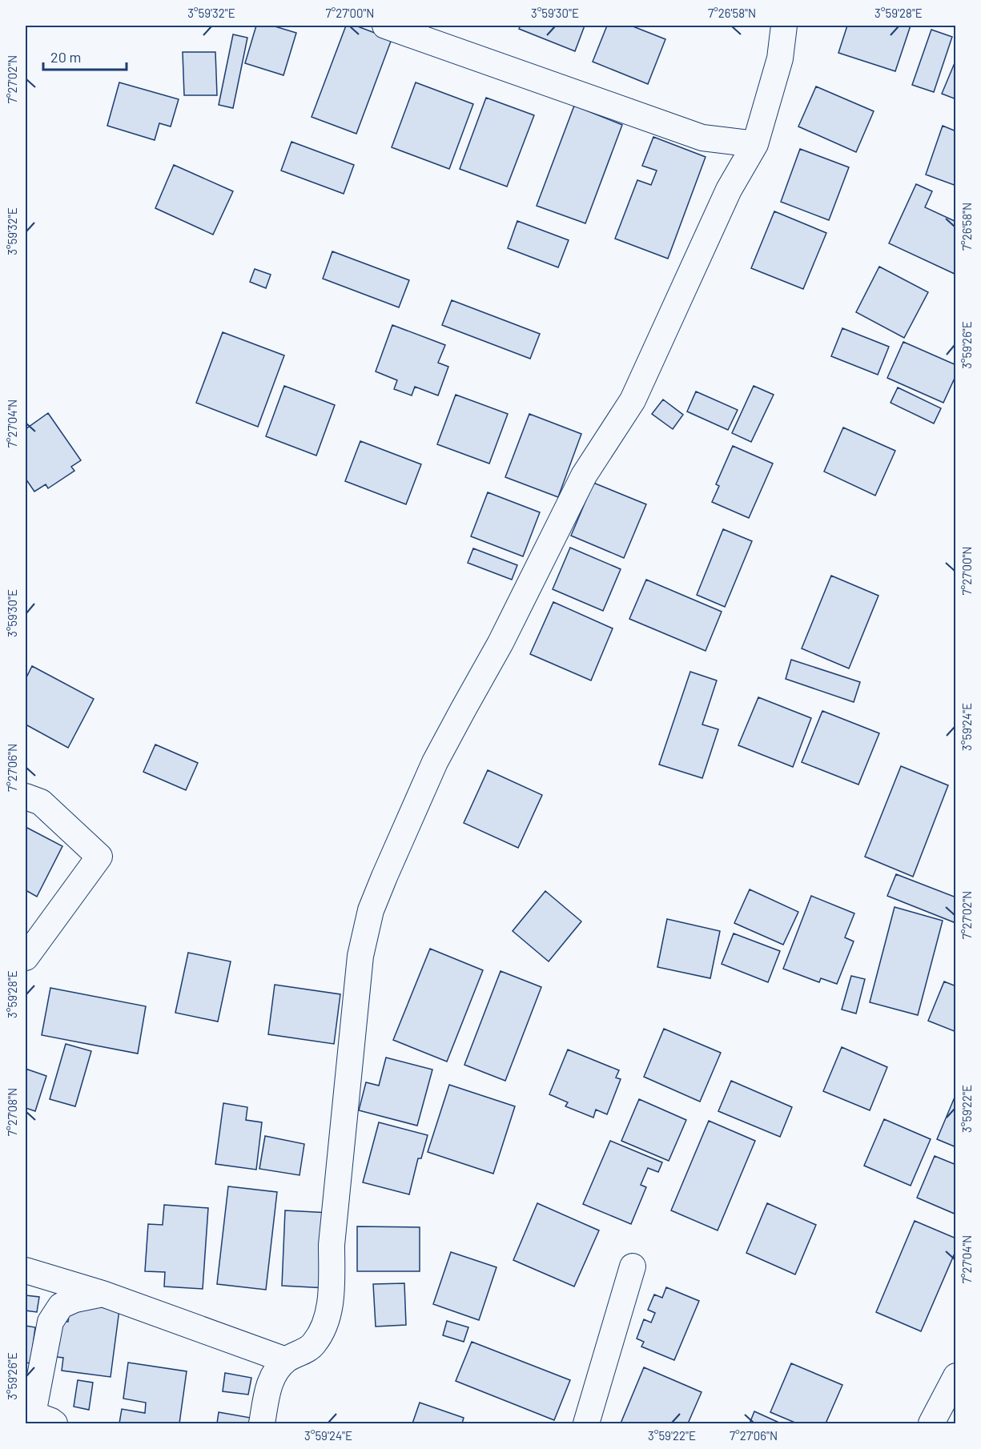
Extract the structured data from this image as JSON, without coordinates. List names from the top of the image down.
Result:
{
  "scale_bar": "20 m",
  "coordinates": [
    "3°59'32\"E",
    "7°27'00\"N",
    "3°59'30\"E",
    "7°26'58\"N",
    "3°59'28\"E",
    "7°27'02\"N",
    "3°59'26\"E",
    "7°27'04\"N",
    "3°59'24\"E",
    "7°27'06\"N",
    "3°59'22\"E",
    "7°27'08\"N"
  ]
}
